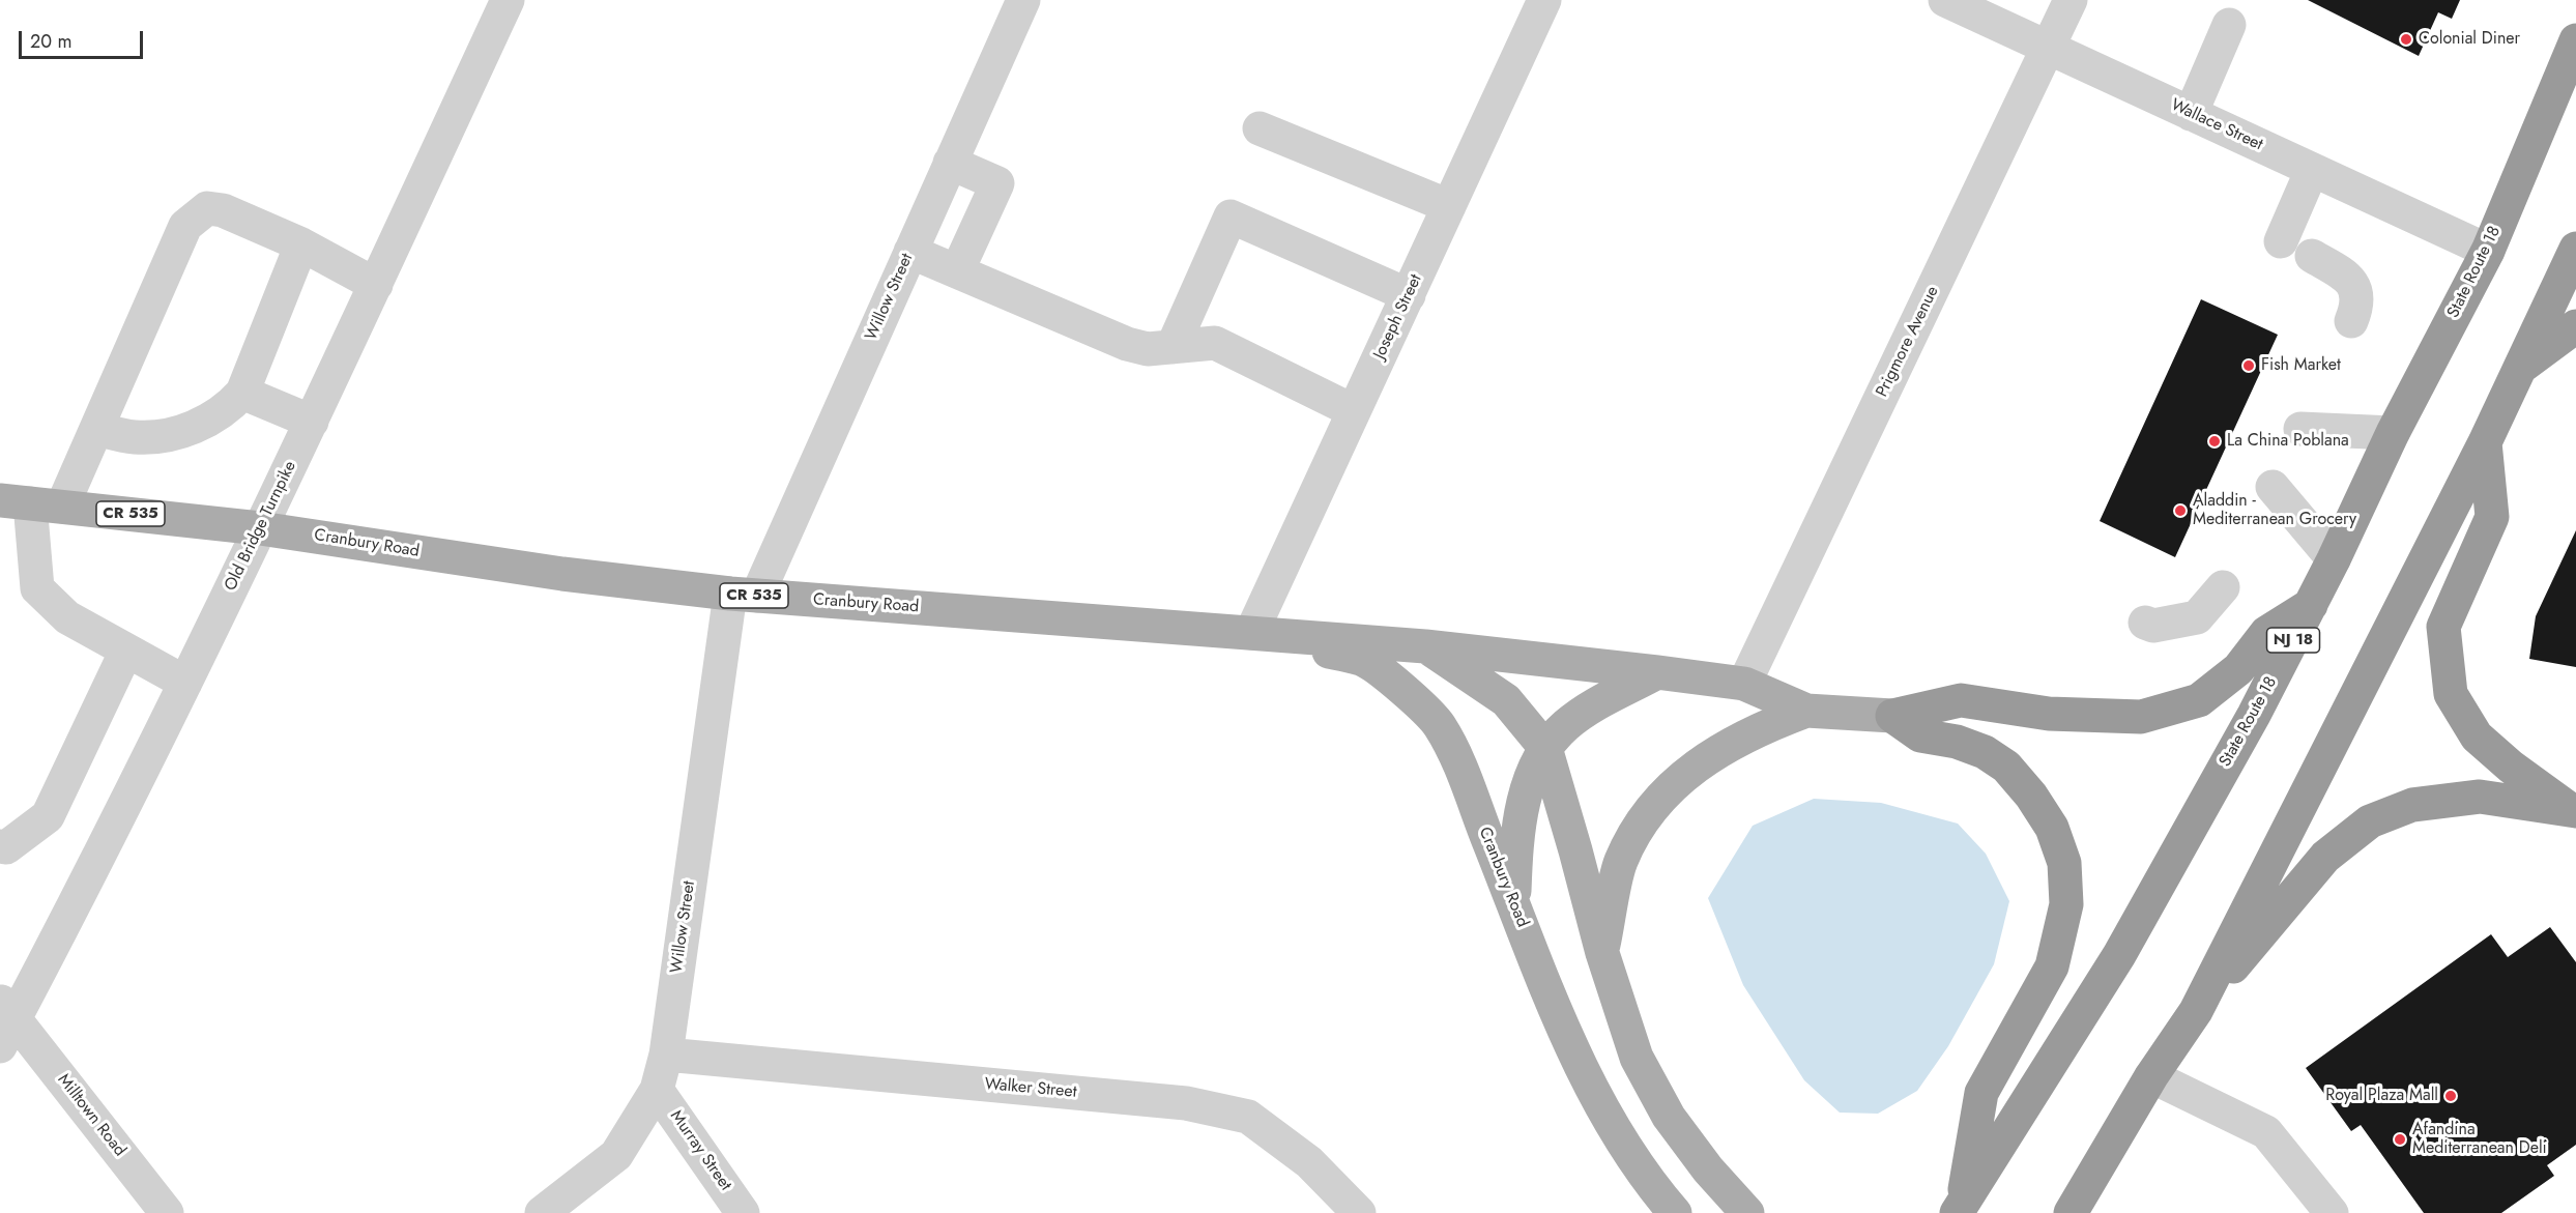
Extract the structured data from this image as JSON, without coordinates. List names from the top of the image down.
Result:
{
  "streets": {
    "highway": ["State Route 18", "NJ 18"],
    "main road": ["CR 535", "Cranbury Road"],
    "street": [
      "Wallace Street",
      "Willow Street",
      "Joseph Street",
      "Prigmore Avenue",
      "Old Bridge Turnpike",
      "Walker Street",
      "Milltown Road",
      "Murray Street"
    ]
  },
  "crossings": [
    ["Wallace Street", "State Route 18"],
    ["Wallace Street", "Prigmore Avenue"],
    ["Willow Street", "Cranbury Road"],
    ["Willow Street", "Walker Street"],
    ["Willow Street", "Murray Street"],
    ["Joseph Street", "Cranbury Road"],
    ["Prigmore Avenue", "Cranbury Road"],
    ["CR 535", "Old Bridge Turnpike"],
    ["CR 535", "Cranbury Road"],
    ["Old Bridge Turnpike", "Cranbury Road"],
    ["Old Bridge Turnpike", "Milltown Road"]
  ],
  "places": [
    "Colonial Diner",
    "Fish Market",
    "La China Poblana",
    "Aladdin - Mediterranean Grocery",
    "Royal Plaza Mall",
    "Afandina Mediterranean Deli"
  ],
  "scale_bar": "20 m"
}
